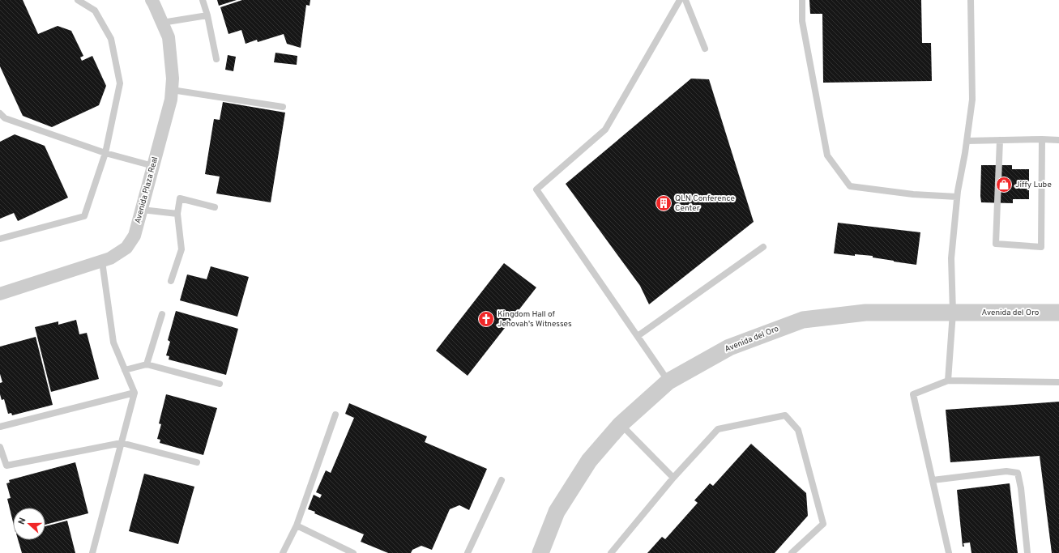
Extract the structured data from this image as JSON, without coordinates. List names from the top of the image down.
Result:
{
  "streets": {
    "street": ["Avenida Plaza Real", "Avenida del Oro"]
  },
  "places": {
    "shop": ["Jiffy Lube"],
    "building": ["QLN Conference Center"],
    "church": ["Kingdom Hall of Jehovah's Witnesses"]
  },
  "north": "left"
}
